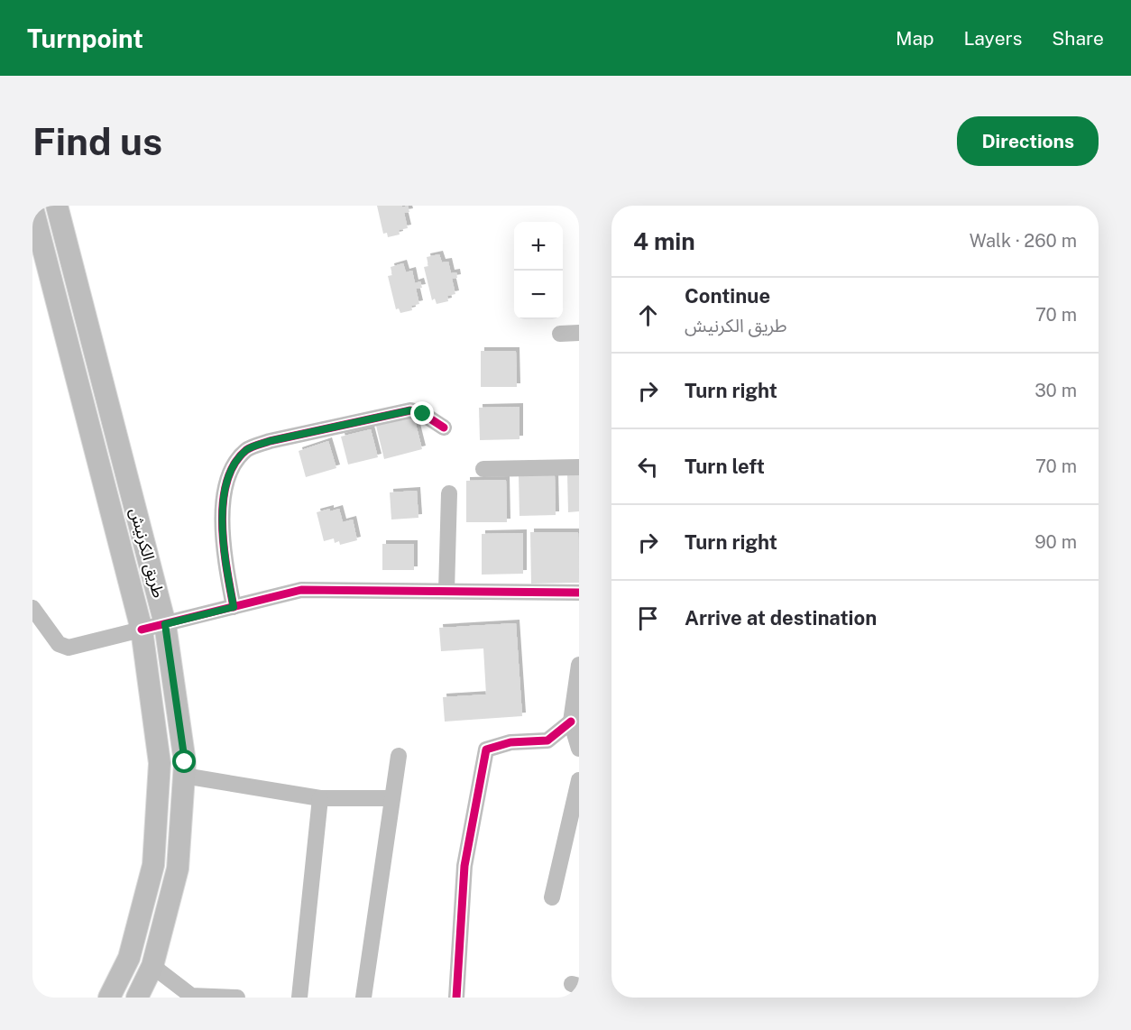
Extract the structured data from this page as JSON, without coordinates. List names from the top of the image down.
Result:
{
  "streets": {
    "main road": ["طريق الكرنيش"]
  },
  "page": {
    "header": "Turnpoint",
    "nav": ["Map", "Layers", "Share"],
    "buttons": "Directions",
    "title": "Find us",
    "heading": ["4 min", "Walk · 260 m"],
    "map_buttons": ["+", "−"],
    "list": [
      ["Continue", "طريق الكرنيش", "70 m"],
      ["Turn right", "30 m"],
      ["Turn left", "70 m"],
      ["Turn right", "90 m"],
      "Arrive at destination"
    ]
  }
}
